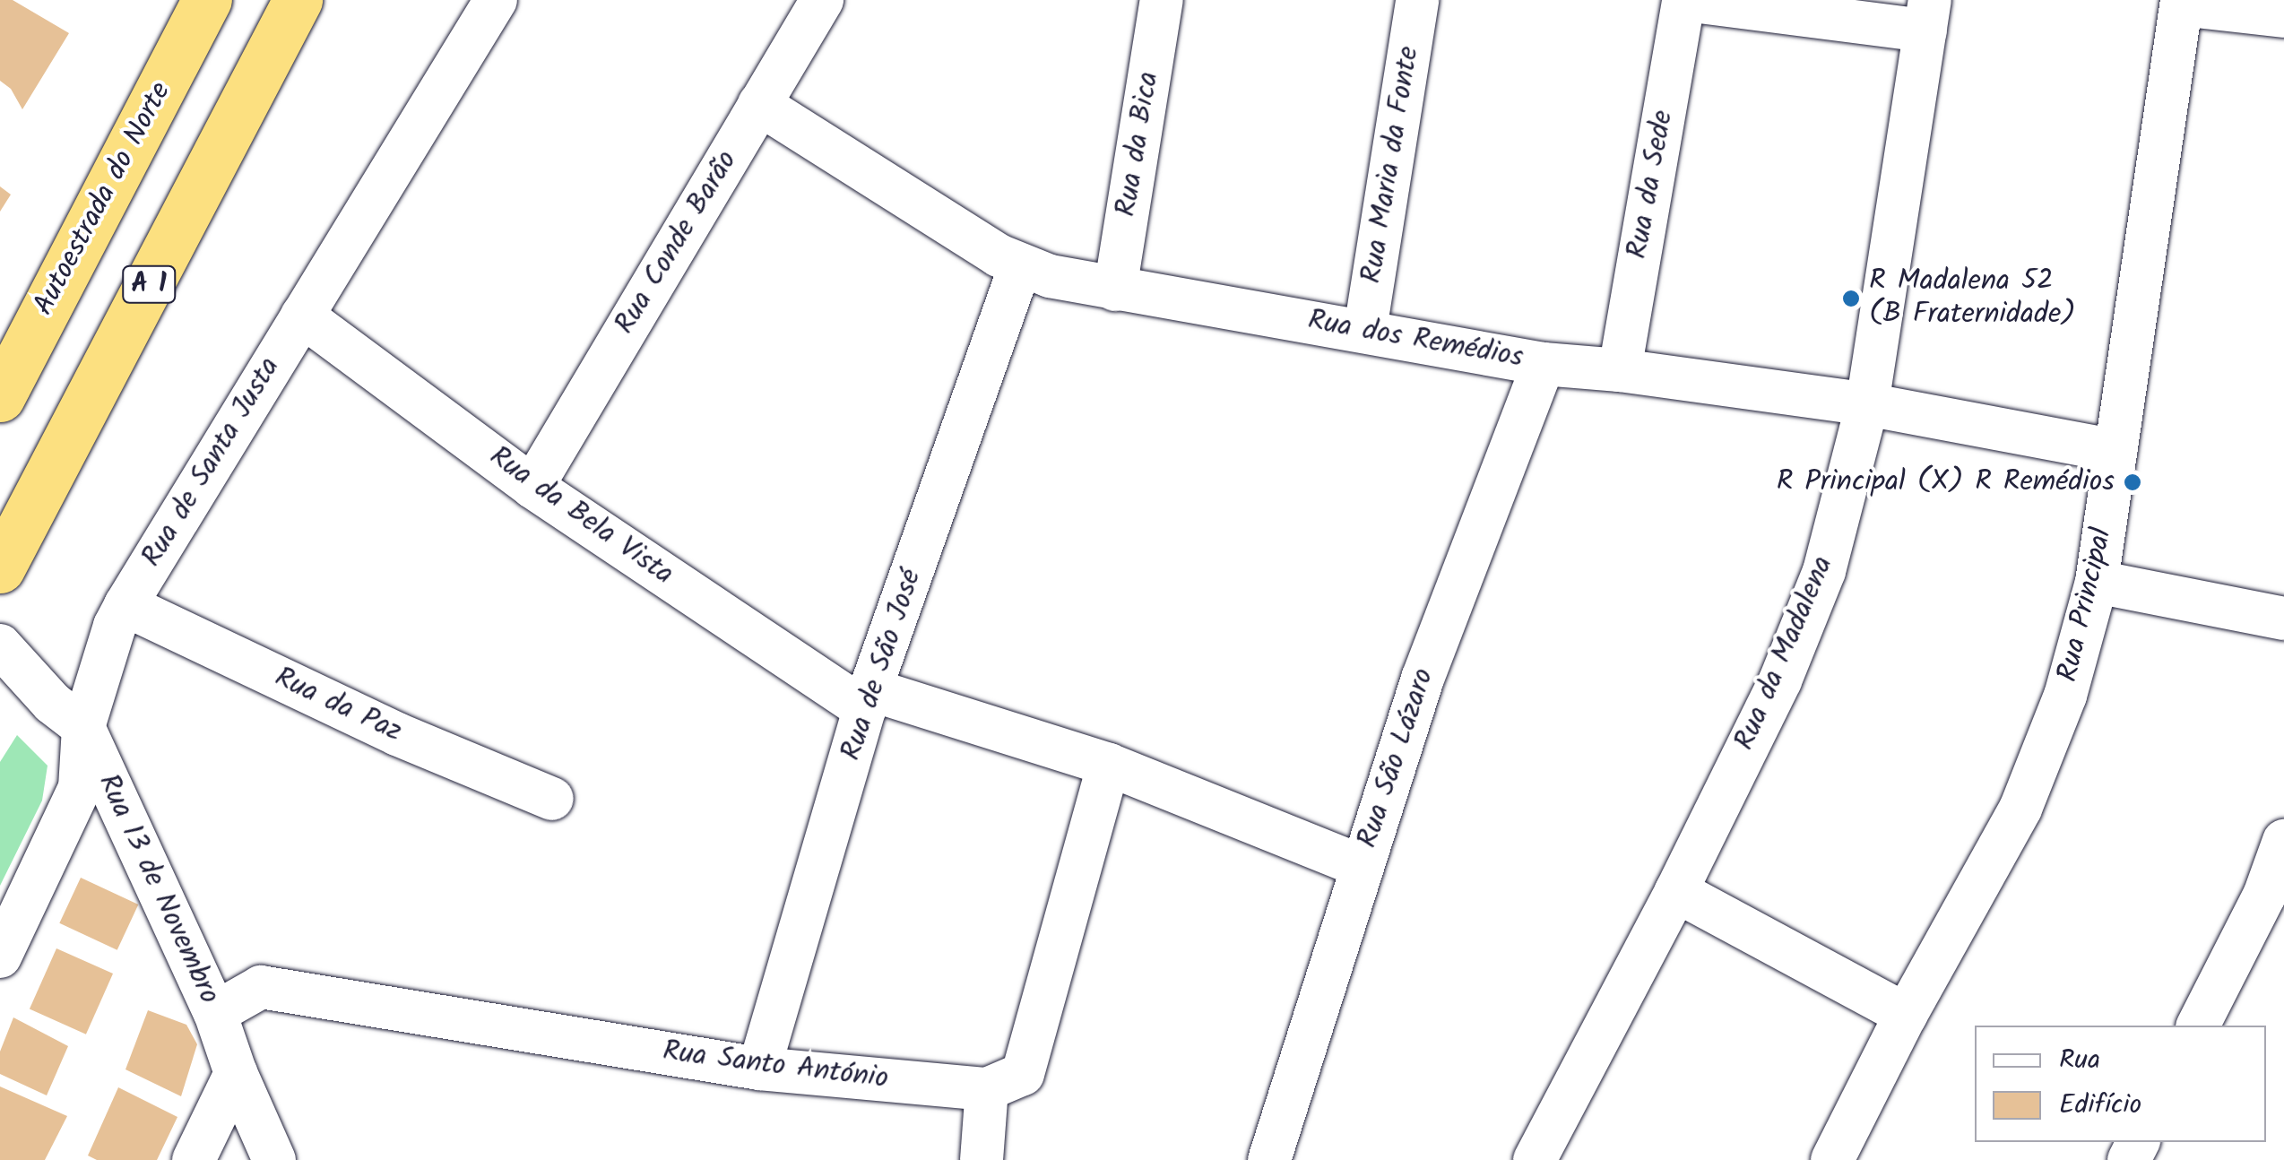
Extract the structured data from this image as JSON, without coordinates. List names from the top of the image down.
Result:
{
  "streets": {
    "highway": ["Autoestrada do Norte", "A 1"],
    "street": [
      "Rua da Bica",
      "Rua Maria da Fonte",
      "Rua da Sede",
      "Rua Conde Barão",
      "Rua dos Remédios",
      "Rua de Santa Justa",
      "Rua da Bela Vista",
      "Rua Principal",
      "Rua da Madalena",
      "Rua de São José",
      "Rua da Paz",
      "Rua São Lázaro",
      "Rua 13 de Novembro",
      "Rua Santo António"
    ]
  },
  "crossings": [
    ["Rua da Bica", "Rua dos Remédios"],
    ["Rua Maria da Fonte", "Rua dos Remédios"],
    ["Rua da Sede", "Rua dos Remédios"],
    ["Rua Conde Barão", "Rua dos Remédios"],
    ["Rua Conde Barão", "Rua da Bela Vista"],
    ["Rua dos Remédios", "Rua Principal"],
    ["Rua dos Remédios", "Rua da Madalena"],
    ["Rua dos Remédios", "Rua de São José"],
    ["Rua dos Remédios", "Rua São Lázaro"],
    ["Rua de Santa Justa", "Rua da Bela Vista"],
    ["Rua de Santa Justa", "Rua da Paz"],
    ["Rua de Santa Justa", "Rua 13 de Novembro"],
    ["Rua da Bela Vista", "Rua de São José"],
    ["Rua da Bela Vista", "Rua São Lázaro"],
    ["Rua de São José", "Rua Santo António"],
    ["Rua 13 de Novembro", "Rua Santo António"]
  ],
  "places": ["R Madalena 52 (B Fraternidade)", "R Principal (X) R Remédios"],
  "legend": ["Rua", "Edifício"]
}
